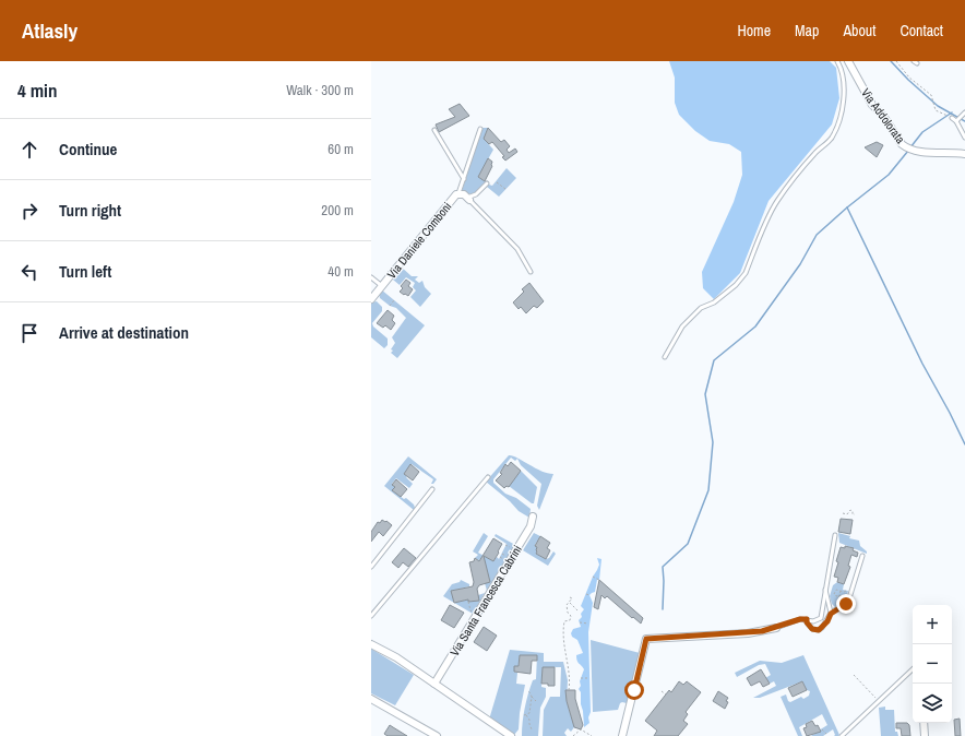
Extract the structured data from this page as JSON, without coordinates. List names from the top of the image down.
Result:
{
  "streets": {
    "street": ["Via Addolorata", "Via Daniele Comboni", "Via Santa Francesca Cabrini"]
  },
  "page": {
    "header": "Atlasly",
    "nav": [
      "Home",
      "Map",
      "About",
      "Contact"
    ],
    "heading": ["4 min", "Walk · 300 m"],
    "list": [
      ["Continue", "60 m"],
      ["Turn right", "200 m"],
      ["Turn left", "40 m"],
      "Arrive at destination"
    ],
    "map_buttons": ["+", "−"]
  }
}
